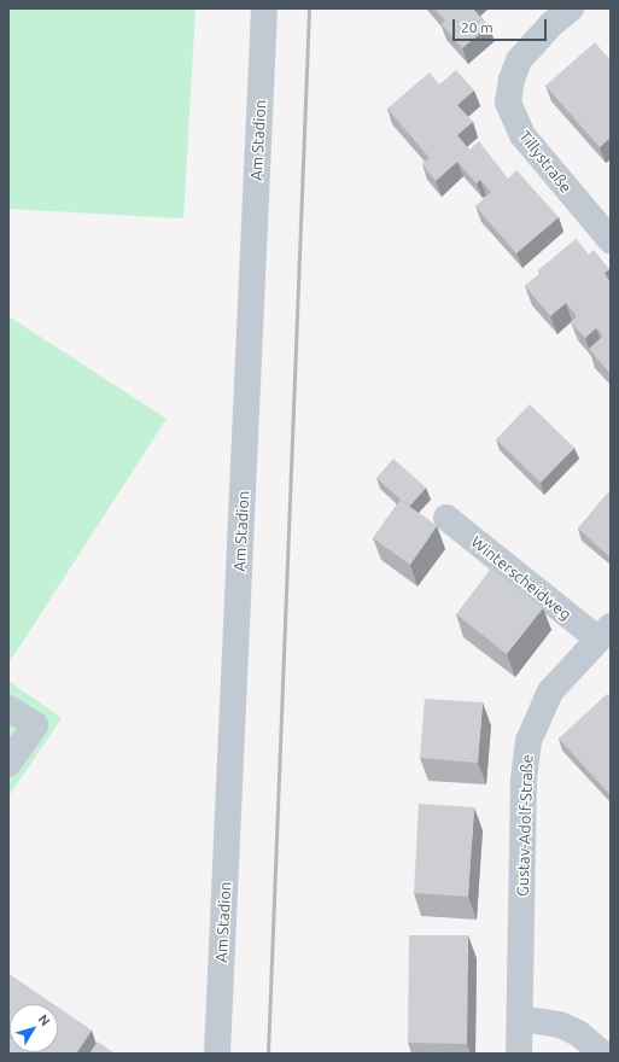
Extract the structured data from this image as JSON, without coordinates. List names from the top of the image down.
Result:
{
  "streets": {
    "street": [
      "Am Stadion",
      "Tillystraße",
      "Winterscheidweg",
      "Gustav-Adolf-Straße"
    ]
  },
  "crossings": [
    ["Winterscheidweg", "Gustav-Adolf-Straße"]
  ],
  "scale_bar": "20 m",
  "north": "top right"
}
